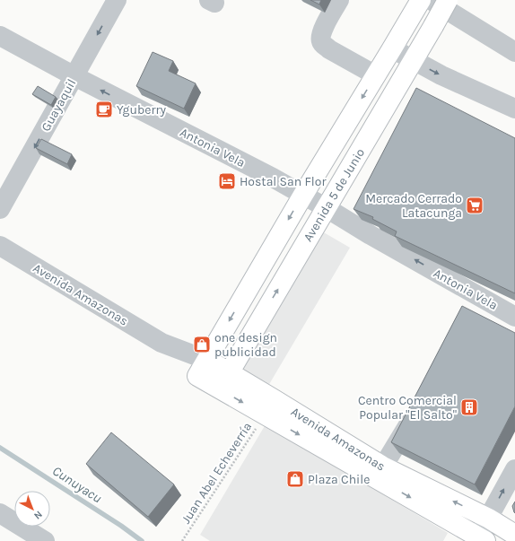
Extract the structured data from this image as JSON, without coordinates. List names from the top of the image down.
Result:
{
  "streets": {
    "main road": ["Avenida 5 de Junio", "Avenida Amazonas"],
    "street": ["Guayaquil", "Antonia Vela"],
    "path": ["Juan Abel Echeverría"]
  },
  "crossings": [
    ["Guayaquil", "Antonia Vela"],
    ["Antonia Vela", "Avenida 5 de Junio"],
    ["Avenida 5 de Junio", "Avenida Amazonas"],
    ["Avenida Amazonas", "Juan Abel Echeverría"]
  ],
  "one_way": ["Guayaquil", "Antonia Vela"],
  "water": ["Cunuyacu"],
  "places": {
    "cafe": ["Yguberry"],
    "hotel": ["Hostal San Flor"],
    "supermarket": ["Mercado Cerrado Latacunga"],
    "shop": ["one design publicidad", "Plaza Chile"],
    "building": ["Centro Comercial Popular \"El Salto\""]
  },
  "north": "bottom right"
}
